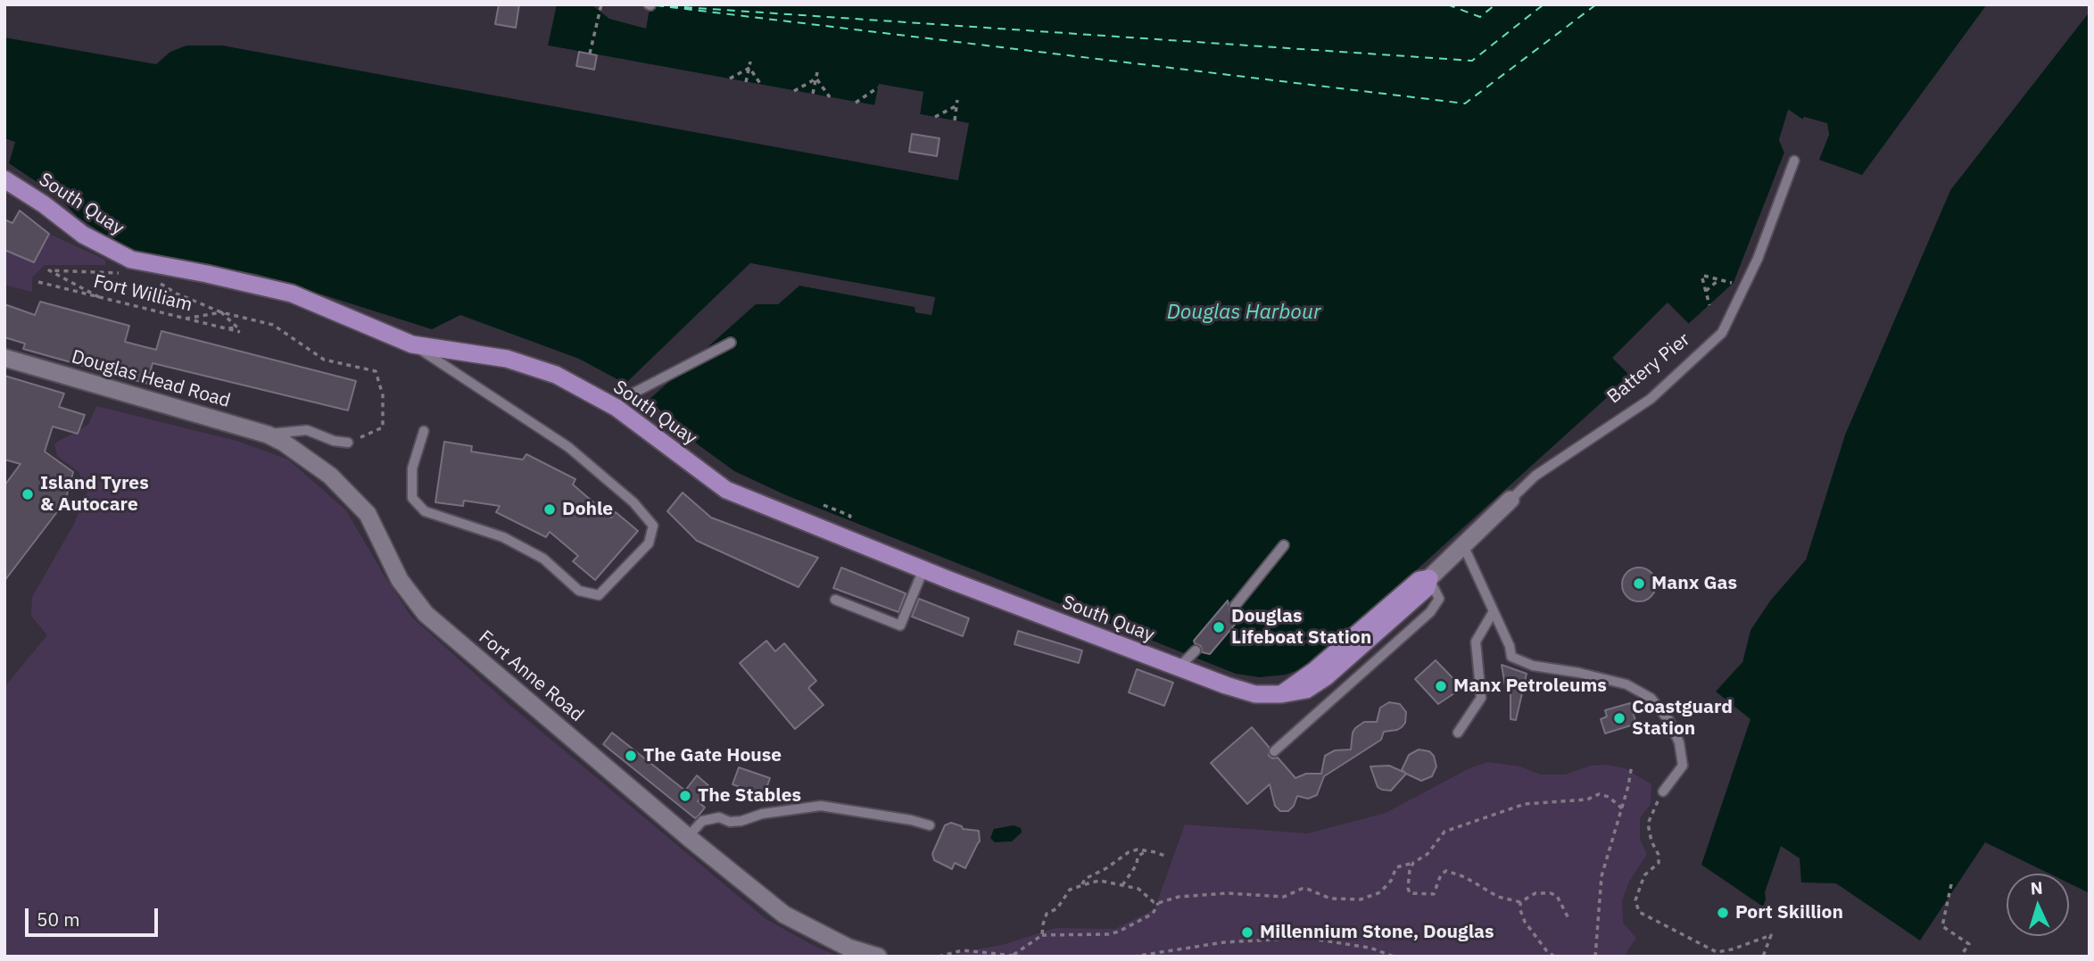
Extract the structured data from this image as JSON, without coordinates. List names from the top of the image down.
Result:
{
  "streets": {
    "main road": [
      "South Quay",
      "Battery Pier",
      "Douglas Head Road",
      "Fort Anne Road"
    ],
    "path": ["Fort William"]
  },
  "crossings": [
    ["South Quay", "Battery Pier"],
    ["Douglas Head Road", "Fort Anne Road"]
  ],
  "water": ["Douglas Harbour"],
  "places": [
    "Island Tyres & Autocare",
    "Dohle",
    "Manx Gas",
    "Douglas Lifeboat Station",
    "Manx Petroleums",
    "Coastguard Station",
    "The Gate House",
    "The Stables",
    "Port Skillion",
    "Millennium Stone, Douglas"
  ],
  "scale_bar": "50 m",
  "north": "top"
}
